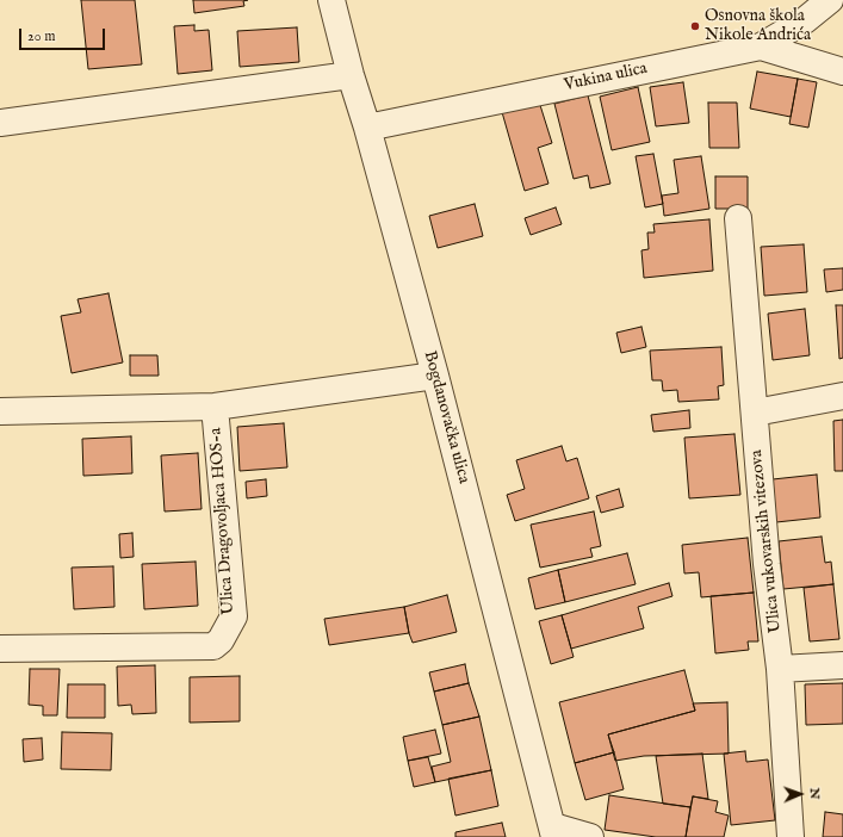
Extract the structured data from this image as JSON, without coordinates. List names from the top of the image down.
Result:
{
  "streets": {
    "street": [
      "Vukina ulica",
      "Bogdanovačka ulica",
      "Ulica Dragovoljaca HOS-a",
      "Ulica vukovarskih vitezova"
    ]
  },
  "crossings": [
    ["Vukina ulica", "Bogdanovačka ulica"],
    ["Bogdanovačka ulica", "Ulica Dragovoljaca HOS-a"]
  ],
  "places": ["Osnovna škola Nikole Andrića"],
  "scale_bar": "20 m",
  "north": "right"
}
